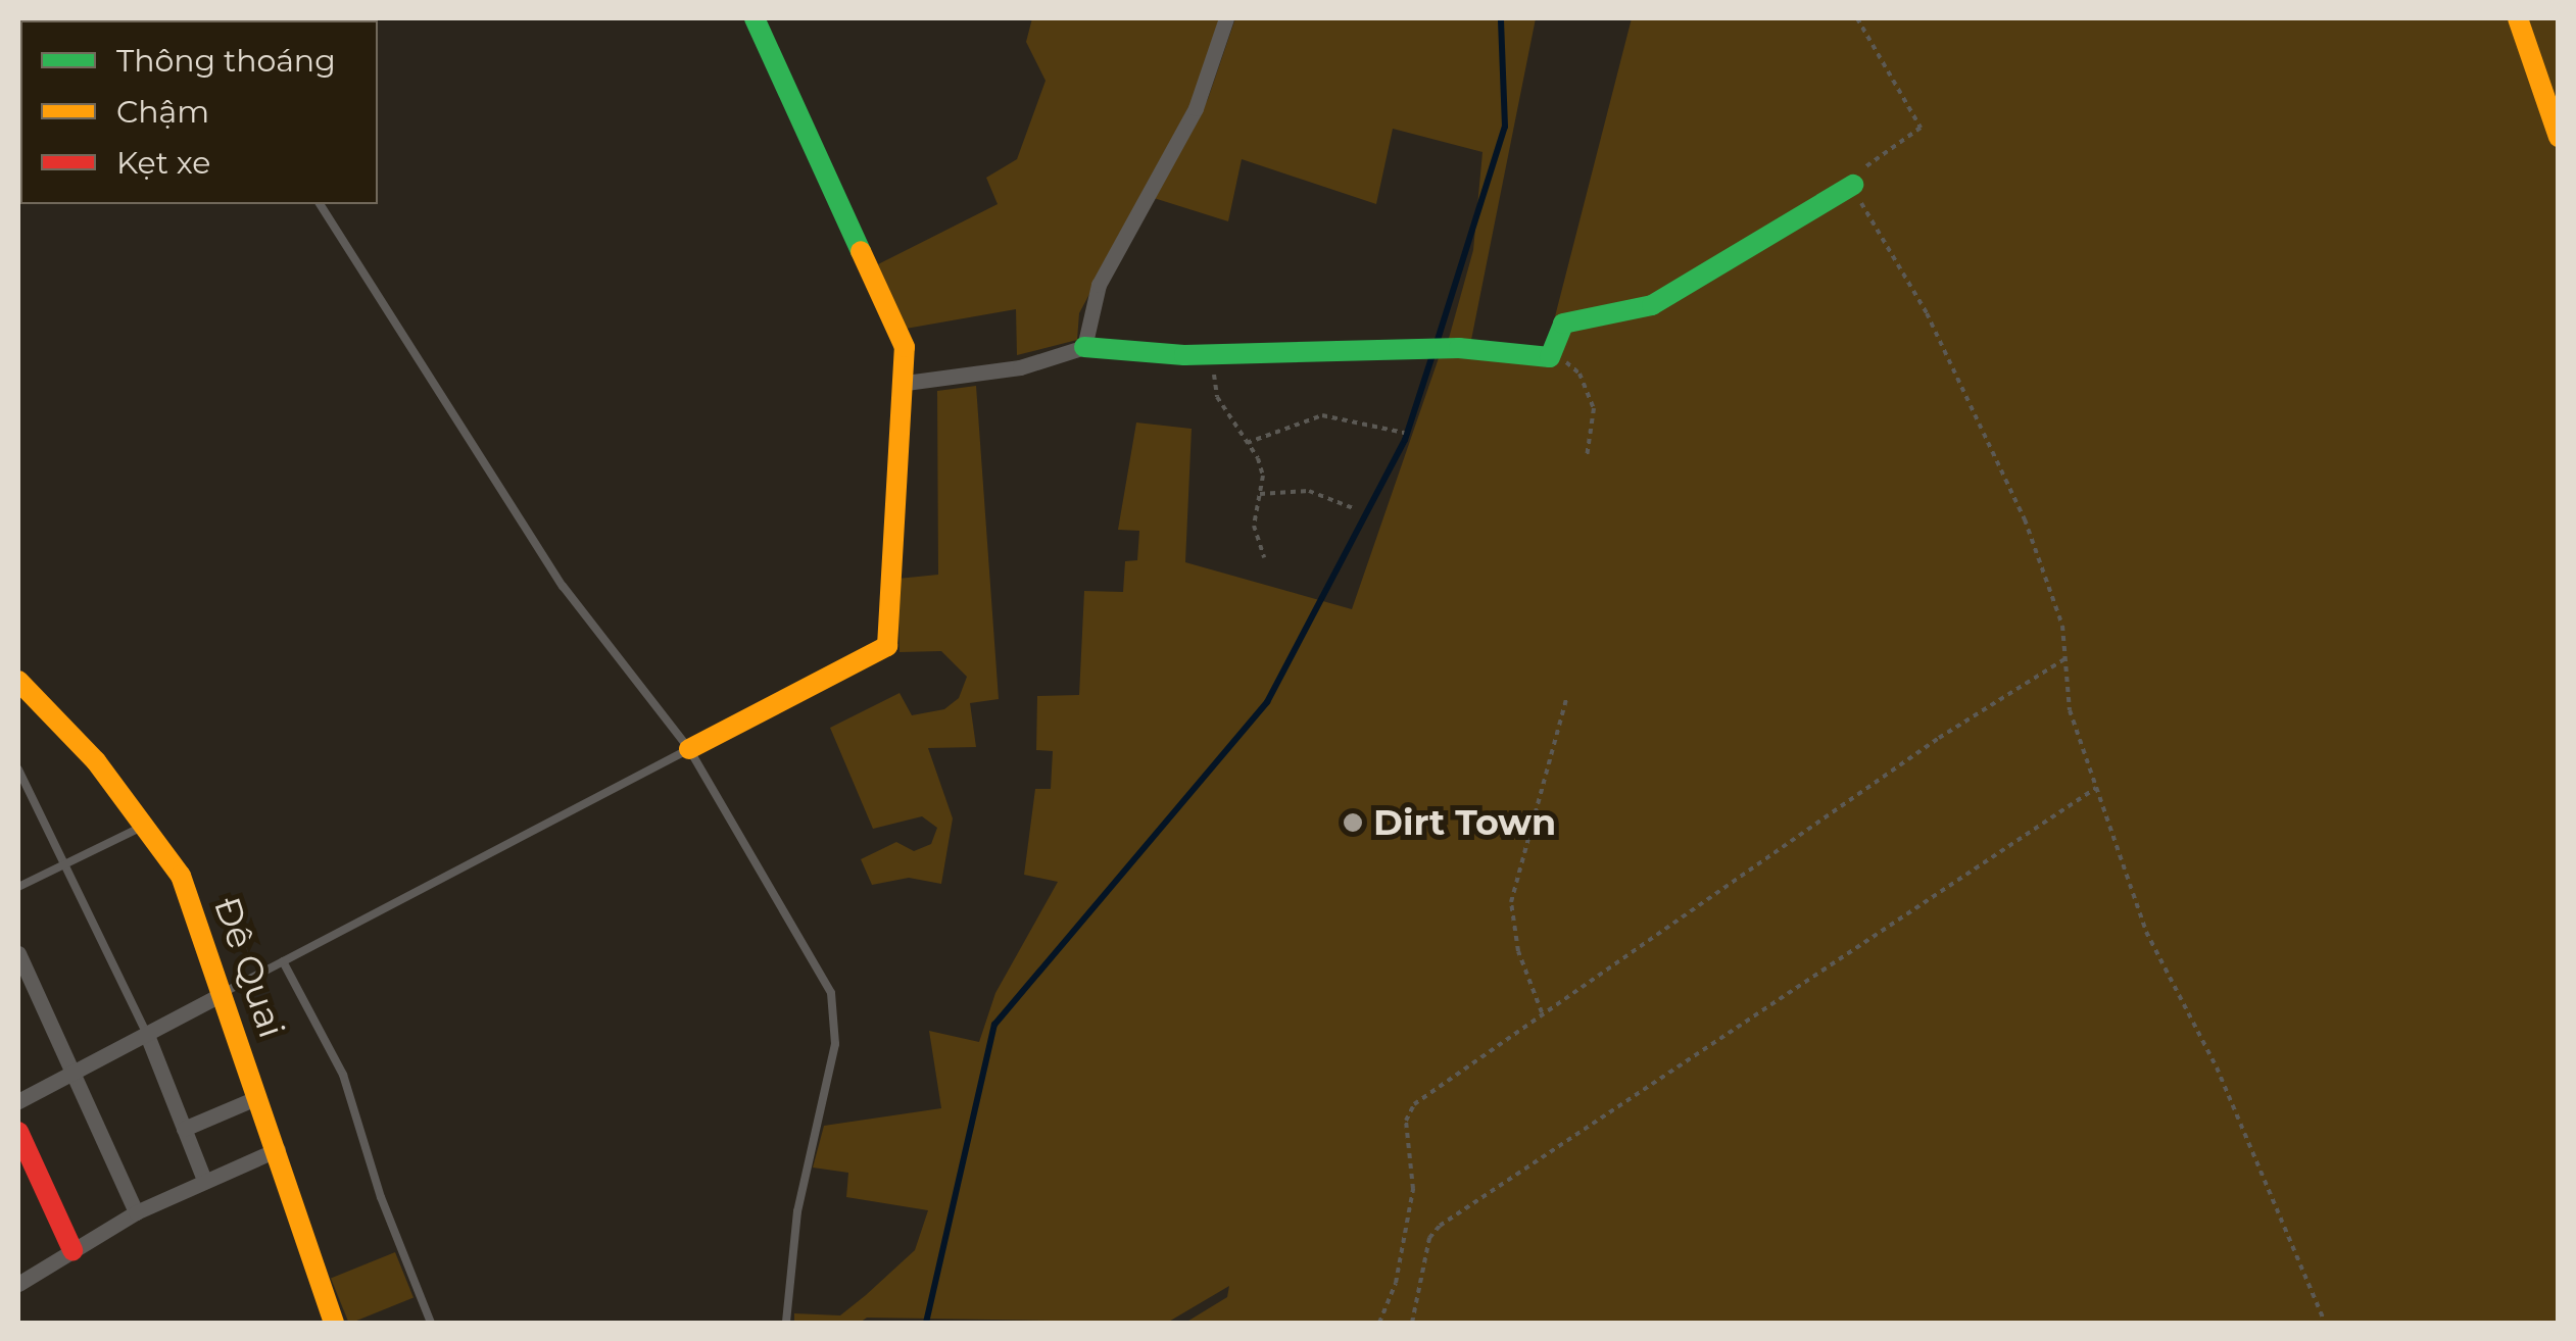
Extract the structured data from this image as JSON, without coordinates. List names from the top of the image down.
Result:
{
  "streets": {
    "street": ["Đê Quai"]
  },
  "places": ["Dirt Town"],
  "legend": ["Thông thoáng", "Chậm", "Kẹt xe"]
}
